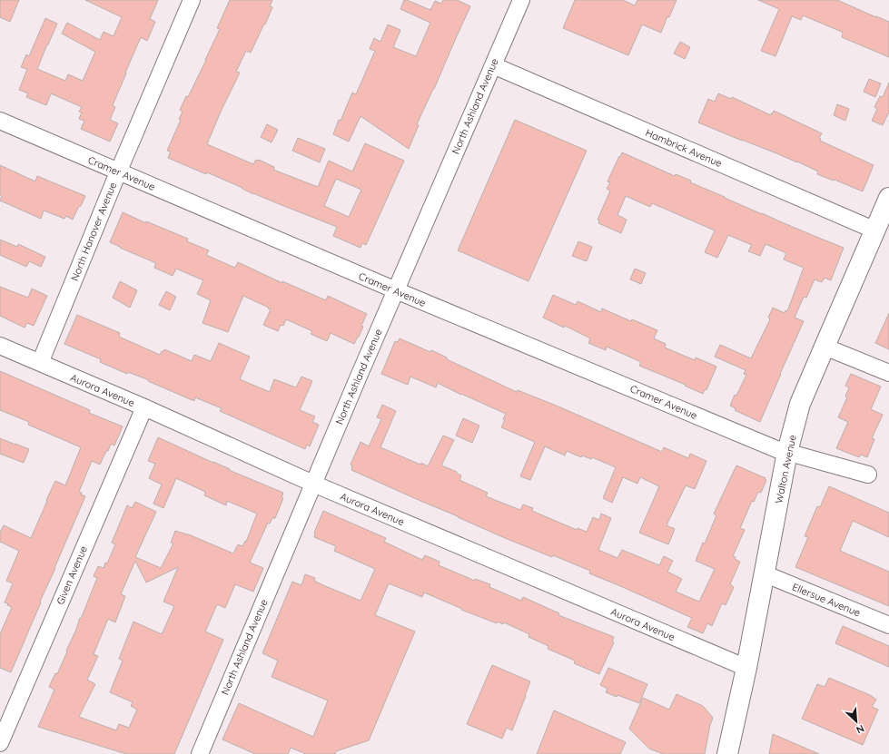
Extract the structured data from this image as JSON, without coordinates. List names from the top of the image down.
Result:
{
  "streets": {
    "street": [
      "North Ashland Avenue",
      "Hambrick Avenue",
      "Cramer Avenue",
      "North Hanover Avenue",
      "Aurora Avenue",
      "Walton Avenue",
      "Given Avenue",
      "Ellersue Avenue"
    ]
  },
  "crossings": [
    ["North Ashland Avenue", "Hambrick Avenue"],
    ["North Ashland Avenue", "Cramer Avenue"],
    ["North Ashland Avenue", "Aurora Avenue"],
    ["Hambrick Avenue", "Walton Avenue"],
    ["Cramer Avenue", "North Hanover Avenue"],
    ["Cramer Avenue", "Walton Avenue"],
    ["North Hanover Avenue", "Aurora Avenue"],
    ["Aurora Avenue", "Walton Avenue"],
    ["Aurora Avenue", "Given Avenue"],
    ["Walton Avenue", "Ellersue Avenue"]
  ],
  "north": "bottom right"
}
